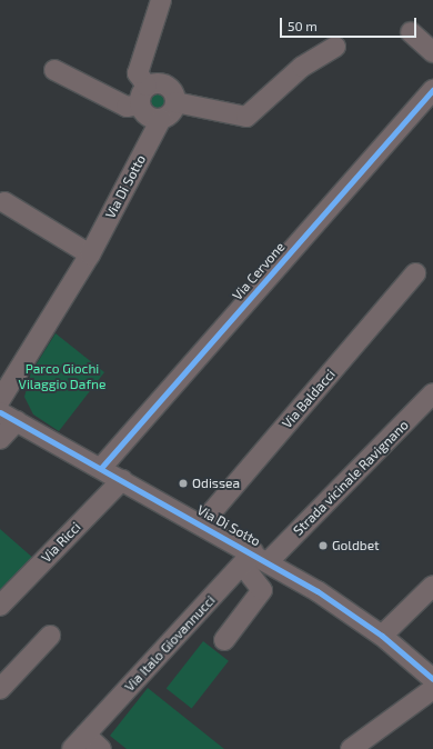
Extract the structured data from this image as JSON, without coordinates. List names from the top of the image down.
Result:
{
  "streets": {
    "street": [
      "Via Di Sotto",
      "Via Cervone",
      "Via Baldacci",
      "Strada vicinale Ravignano",
      "Via Ricci",
      "Via Italo Giovannucci"
    ]
  },
  "crossings": [
    ["Via Di Sotto", "Via Cervone"],
    ["Via Di Sotto", "Via Baldacci"],
    ["Via Di Sotto", "Strada vicinale Ravignano"],
    ["Via Di Sotto", "Via Ricci"],
    ["Via Di Sotto", "Via Italo Giovannucci"],
    ["Strada vicinale Ravignano", "Via Italo Giovannucci"]
  ],
  "parks": ["Parco Giochi Vilaggio Dafne"],
  "places": ["Odissea", "Goldbet"],
  "scale_bar": "50 m"
}
